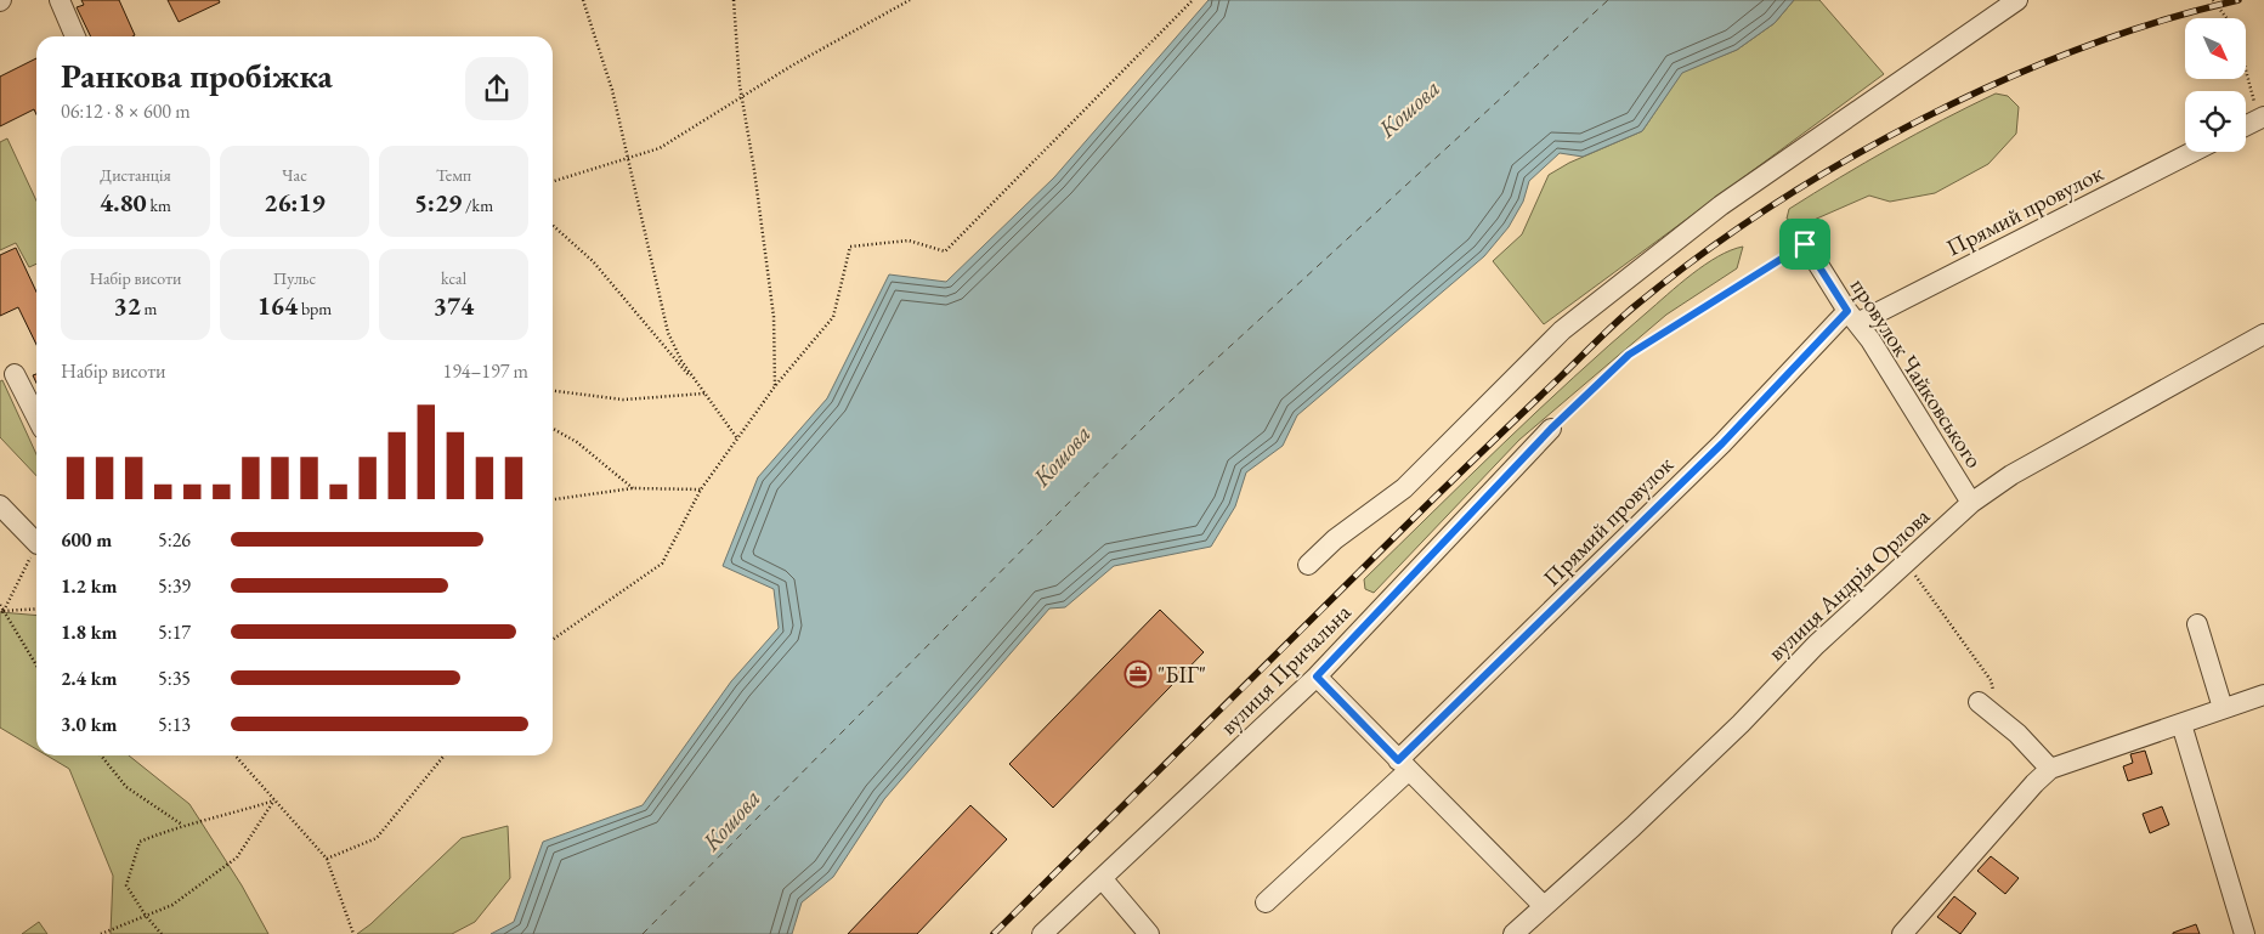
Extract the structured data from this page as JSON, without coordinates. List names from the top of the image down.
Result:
{
  "streets": {
    "street": [
      "Прямий провулок",
      "провулок Чайковського",
      "вулиця Андрія Орлова",
      "вулиця Причальна"
    ]
  },
  "crossings": [
    ["Прямий провулок", "провулок Чайковського"],
    ["провулок Чайковського", "вулиця Андрія Орлова"]
  ],
  "water": ["Кошова"],
  "places": {
    "office": ["\"БІГ\""]
  },
  "north": "bottom right",
  "page": {
    "heading": ["Ранкова пробіжка", "06:12 · 8 × 600 m"],
    "stats": [
      ["Дистанція", "4.80 km"],
      ["Час", "26:19"],
      ["Темп", "5:29 /km"],
      ["Набір висоти", "32 m"],
      ["Пульс", "164 bpm"],
      ["kcal", "374"]
    ],
    "chart": ["Набір висоти", "194–197 m"],
    "list": [
      {
        "name": "600 m",
        "note": "5:26"
      },
      {
        "name": "1.2 km",
        "note": "5:39"
      },
      {
        "name": "1.8 km",
        "note": "5:17"
      },
      {
        "name": "2.4 km",
        "note": "5:35"
      },
      {
        "name": "3.0 km",
        "note": "5:13"
      }
    ]
  }
}
